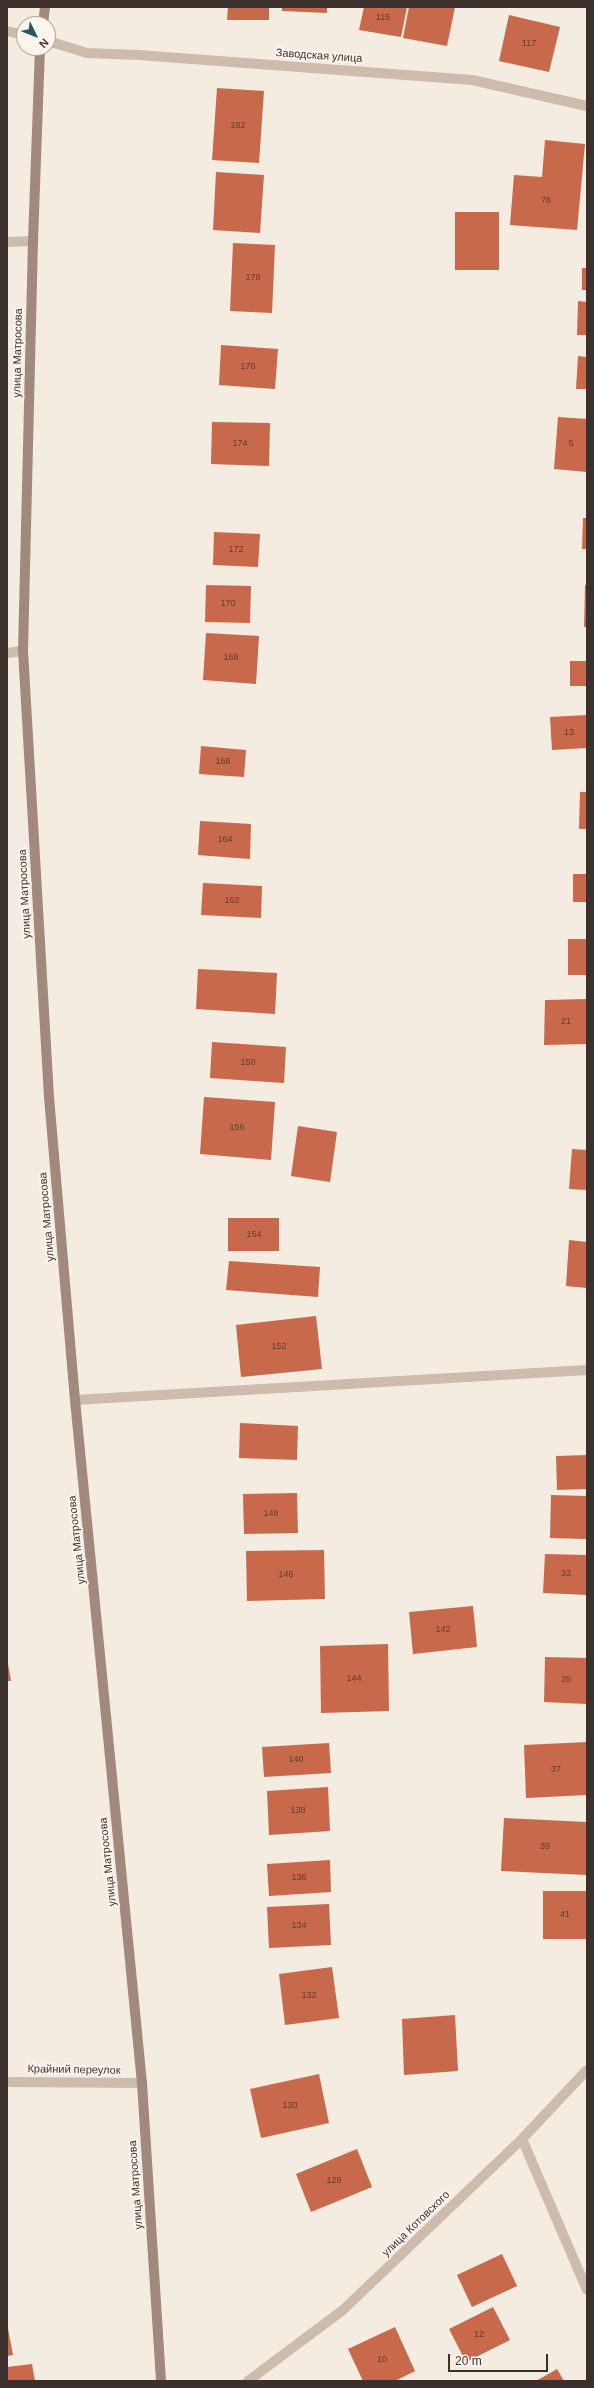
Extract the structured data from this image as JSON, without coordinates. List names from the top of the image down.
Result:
{
  "streets": {
    "main road": ["улица Матросова"],
    "street": ["Заводская улица", "Крайний переулок", "улица Котовского"]
  },
  "crossings": [
    ["улица Матросова", "Крайний переулок"]
  ],
  "house_numbers": [
    "115",
    "117",
    "182",
    "76",
    "178",
    "176",
    "174",
    "5",
    "172",
    "170",
    "168",
    "13",
    "166",
    "164",
    "162",
    "21",
    "158",
    "156",
    "154",
    "152",
    "148",
    "33",
    "146",
    "142",
    "144",
    "35",
    "140",
    "37",
    "138",
    "39",
    "136",
    "41",
    "134",
    "132",
    "130",
    "128",
    "12",
    "10"
  ],
  "scale_bar": "20 m",
  "north": "bottom right"
}
